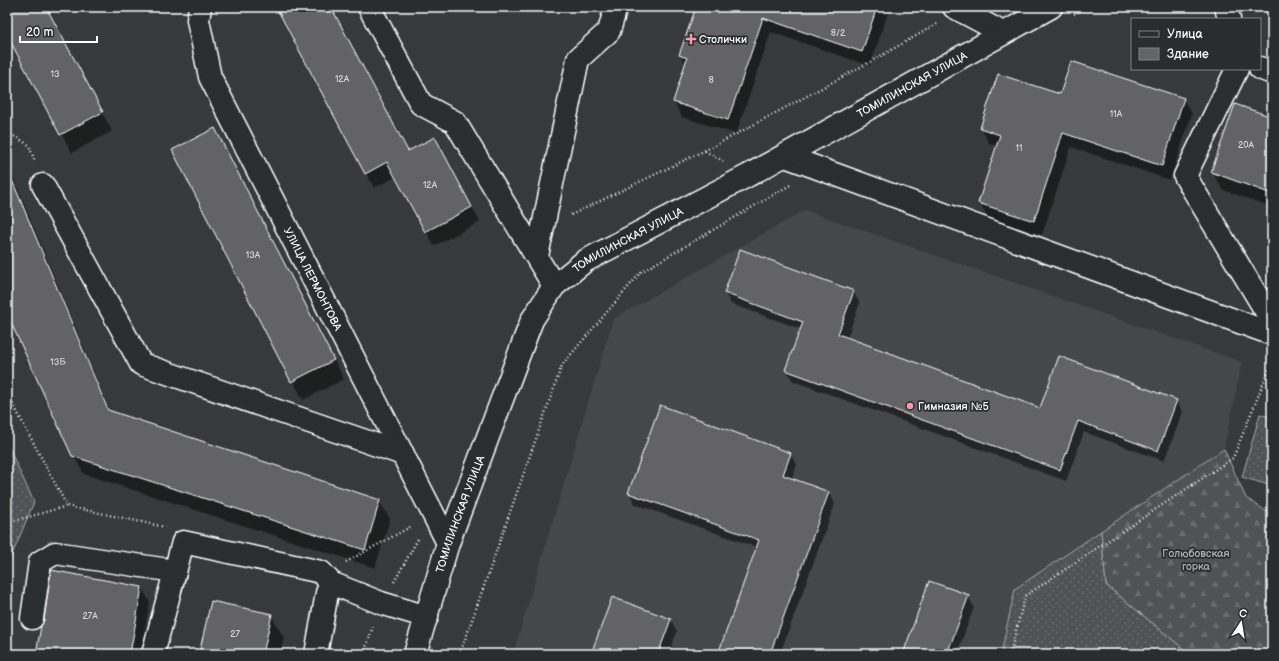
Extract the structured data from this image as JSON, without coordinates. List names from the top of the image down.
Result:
{
  "streets": {
    "street": ["ТОМИЛИНСКАЯ УЛИЦА", "УЛИЦА ЛЕРМОНТОВА"]
  },
  "crossings": [
    ["ТОМИЛИНСКАЯ УЛИЦА", "УЛИЦА ЛЕРМОНТОВА"]
  ],
  "parks": ["Голюбовская горка"],
  "places": {
    "health": ["Столички"],
    "other": ["Гимназия №5"]
  },
  "house_numbers": [
    "8/2",
    "13",
    "12А",
    "8",
    "11А",
    "20А",
    "11",
    "12А",
    "13А",
    "13Б",
    "27А",
    "27"
  ],
  "legend": ["Улица", "Здание"],
  "scale_bar": "20 m",
  "north": "top"
}
